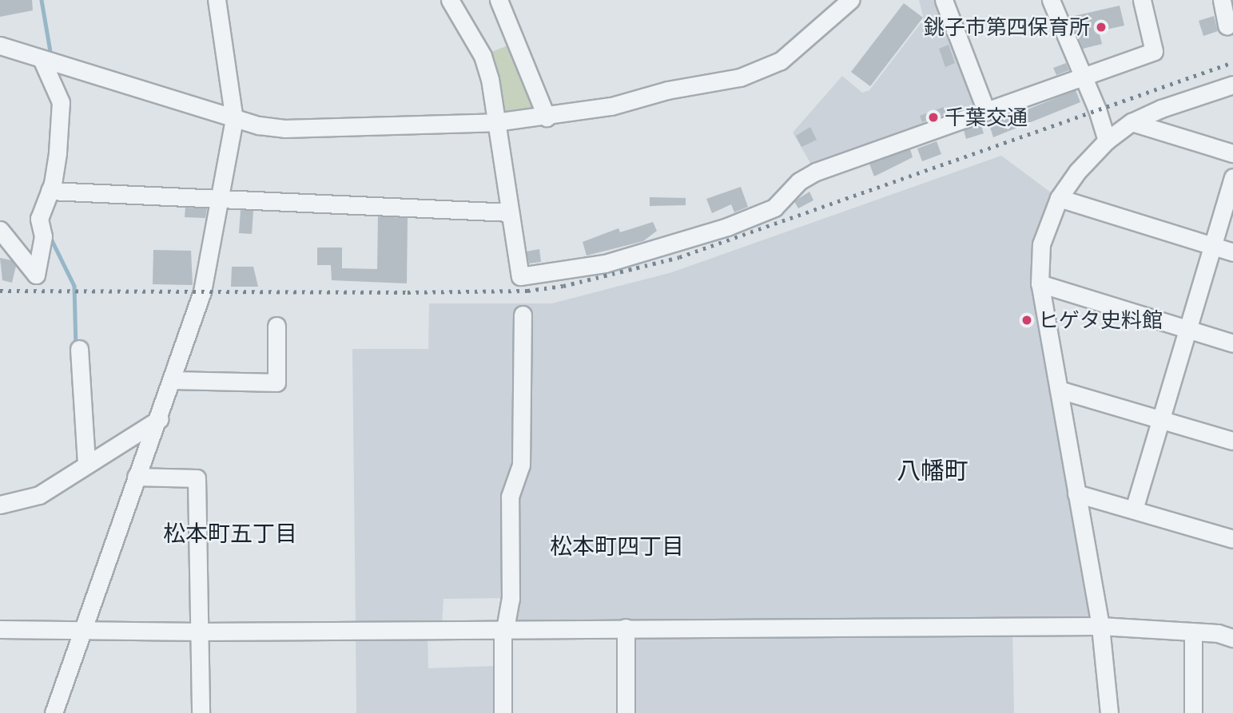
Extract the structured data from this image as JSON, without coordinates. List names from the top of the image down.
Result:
{
  "districts": ["八幡町", "松本町五丁目", "松本町四丁目"],
  "places": ["銚子市第四保育所", "千葉交通", "ヒゲタ史料館"]
}
